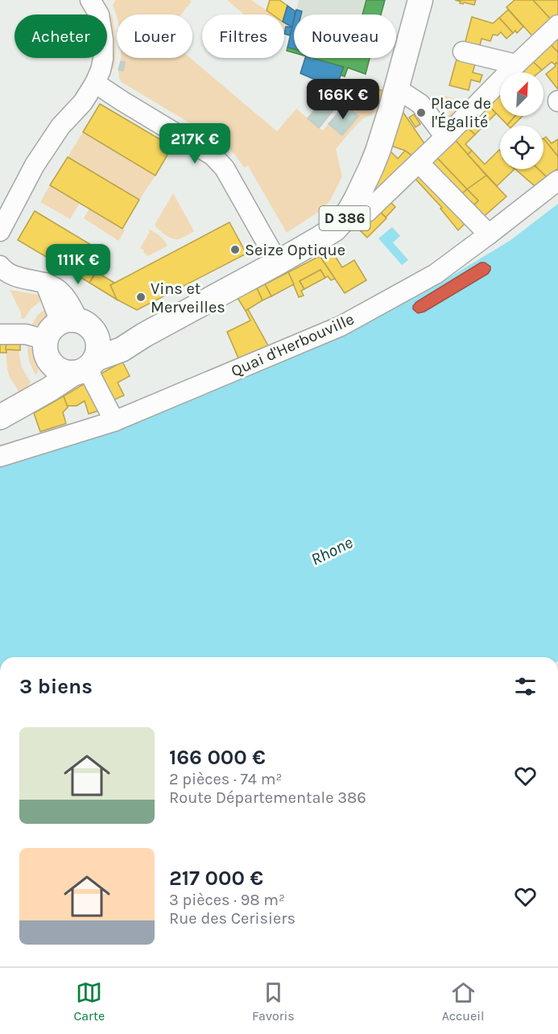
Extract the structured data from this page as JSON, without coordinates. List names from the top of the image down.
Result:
{
  "streets": {
    "main road": ["D 386"],
    "street": ["Quai d'Herbouville"]
  },
  "water": ["Rhone"],
  "places": ["Place de l'Égalité", "Seize Optique", "Vins et Merveilles"],
  "north": "top right",
  "page": {
    "chip": [
      "Acheter",
      "Louer",
      "Filtres",
      "Nouveau"
    ],
    "price": ["166K €", "217K €", "111K €"],
    "heading": "3 biens",
    "list": [
      {
        "name": "166 000 €",
        "note": "2 pièces · 74 m² · Route Départementale 386"
      },
      {
        "name": "217 000 €",
        "note": "3 pièces · 98 m² · Rue des Cerisiers"
      }
    ],
    "tabs": ["Carte", "Favoris", "Accueil"]
  }
}
